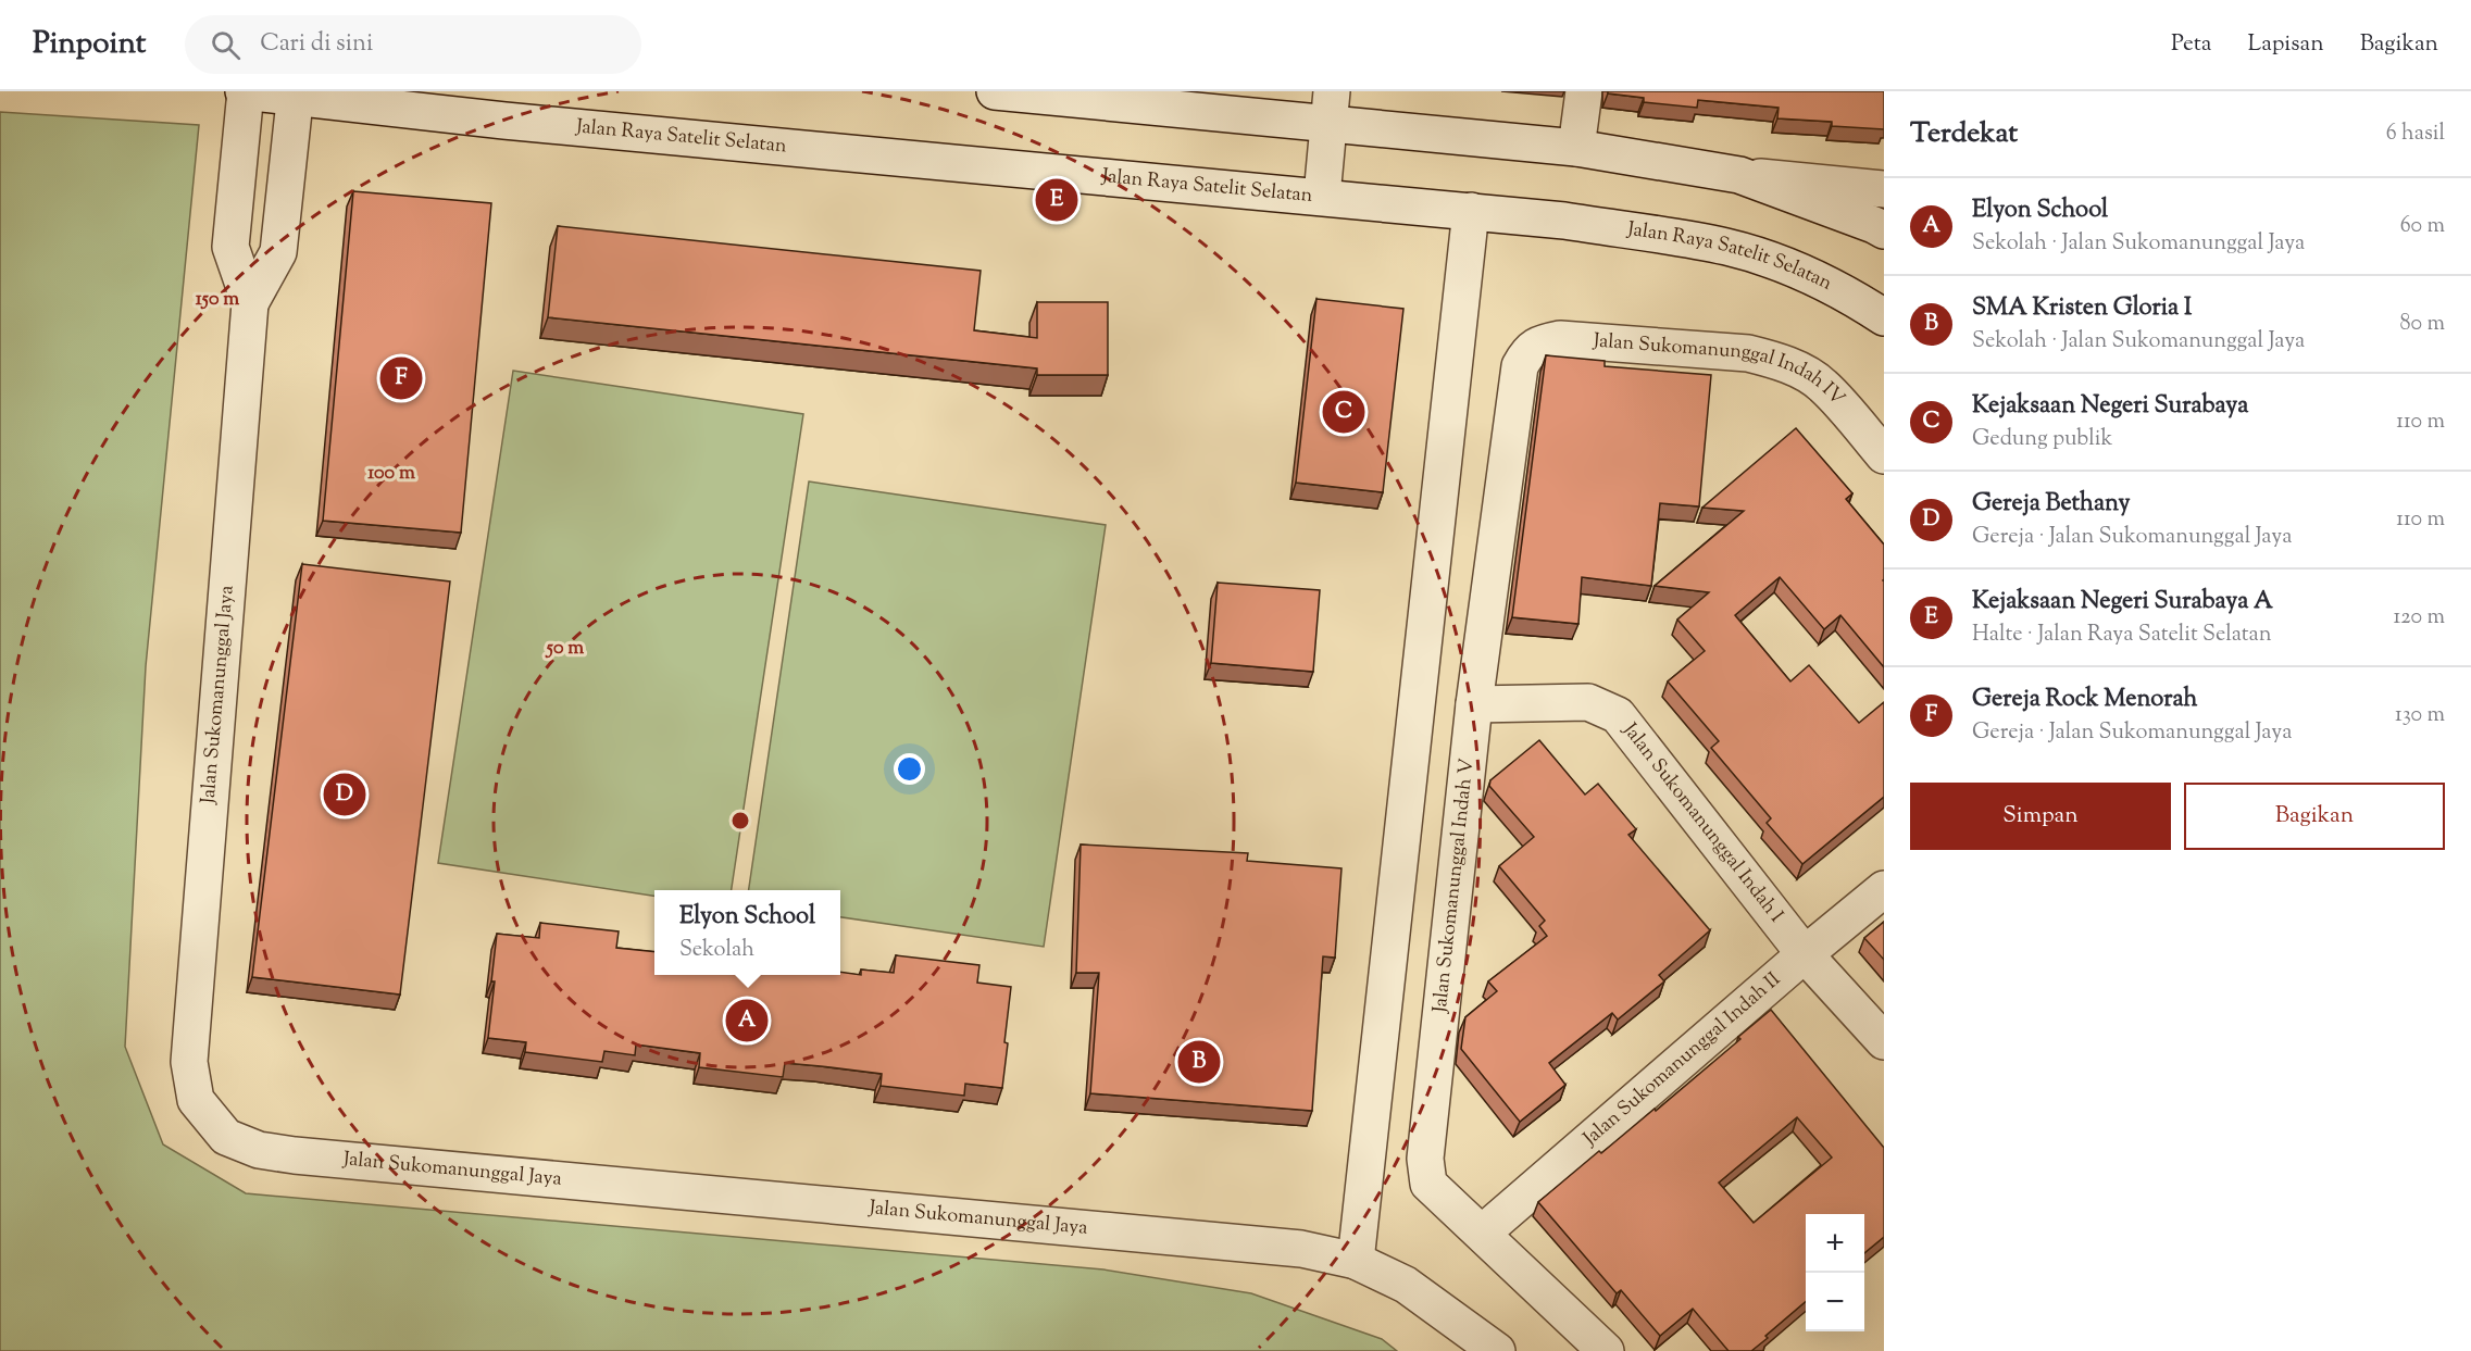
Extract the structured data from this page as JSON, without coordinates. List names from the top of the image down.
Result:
{
  "streets": {
    "street": [
      "Jalan Raya Satelit Selatan",
      "Jalan Sukomanunggal Indah IV",
      "Jalan Sukomanunggal Jaya",
      "Jalan Sukomanunggal Indah I",
      "Jalan Sukomanunggal Indah V",
      "Jalan Sukomanunggal Indah II"
    ]
  },
  "crossings": [
    ["Jalan Raya Satelit Selatan", "Jalan Sukomanunggal Jaya"],
    ["Jalan Sukomanunggal Indah IV", "Jalan Sukomanunggal Indah V"],
    ["Jalan Sukomanunggal Indah I", "Jalan Sukomanunggal Indah V"],
    ["Jalan Sukomanunggal Indah I", "Jalan Sukomanunggal Indah II"],
    ["Jalan Sukomanunggal Indah V", "Jalan Sukomanunggal Indah II"]
  ],
  "page": {
    "header": "Pinpoint",
    "search": "Cari di sini",
    "nav": ["Peta", "Lapisan", "Bagikan"],
    "heading": ["Terdekat", "6 hasil"],
    "pins": [
      "E",
      "F",
      "C",
      "D",
      "A",
      "B"
    ],
    "list": [
      {
        "mark": "A",
        "name": "Elyon School",
        "note": "Sekolah · Jalan Sukomanunggal Jaya",
        "value": "60 m"
      },
      {
        "mark": "B",
        "name": "SMA Kristen Gloria I",
        "note": "Sekolah · Jalan Sukomanunggal Jaya",
        "value": "80 m"
      },
      {
        "mark": "C",
        "name": "Kejaksaan Negeri Surabaya",
        "note": "Gedung publik",
        "value": "110 m"
      },
      {
        "mark": "D",
        "name": "Gereja Bethany",
        "note": "Gereja · Jalan Sukomanunggal Jaya",
        "value": "110 m"
      },
      {
        "mark": "E",
        "name": "Kejaksaan Negeri Surabaya A",
        "note": "Halte · Jalan Raya Satelit Selatan",
        "value": "120 m"
      },
      {
        "mark": "F",
        "name": "Gereja Rock Menorah",
        "note": "Gereja · Jalan Sukomanunggal Jaya",
        "value": "130 m"
      }
    ],
    "buttons": ["Simpan", "Bagikan"],
    "popup": ["Elyon School", "Sekolah"],
    "map_buttons": ["+", "−"]
  },
  "rings": ["150 m", "100 m", "50 m"]
}
